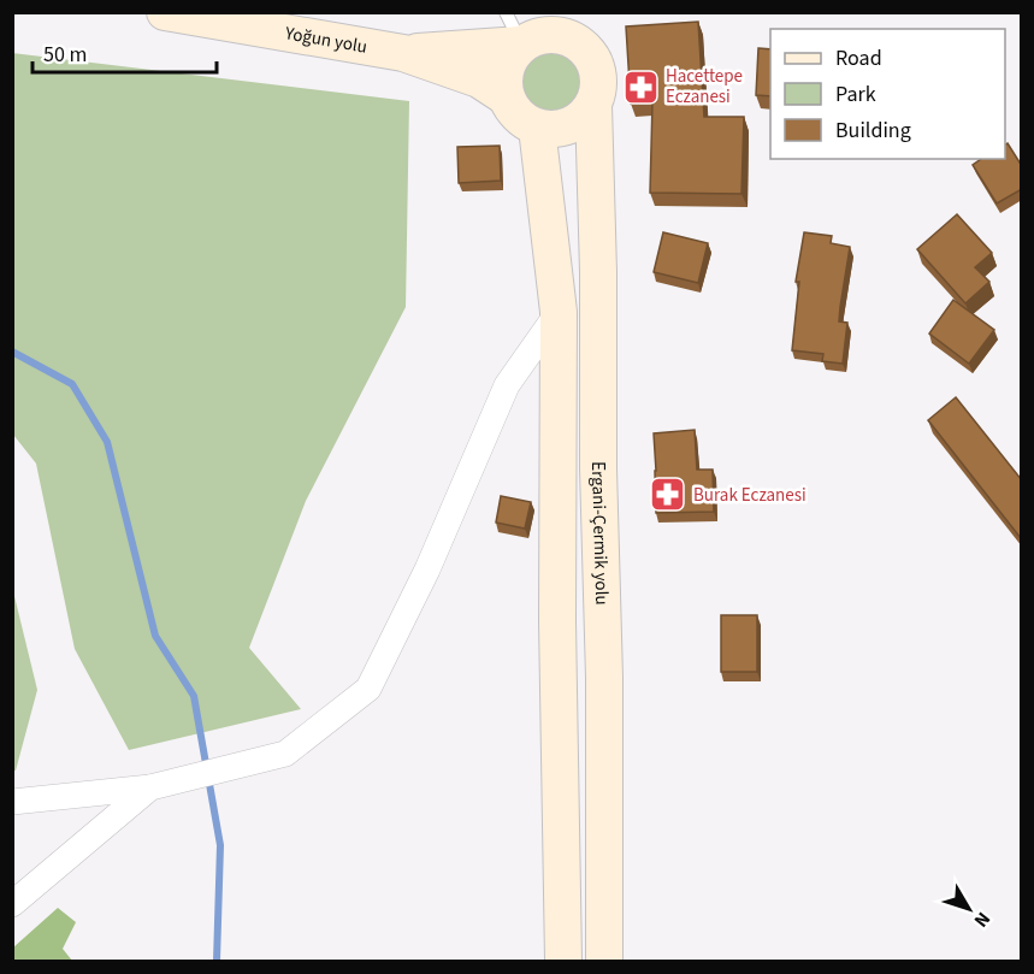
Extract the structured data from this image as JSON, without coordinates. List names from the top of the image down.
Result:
{
  "streets": {
    "main road": ["Yoğun yolu", "Ergani-Çermik yolu"]
  },
  "places": {
    "pharmacy": ["Hacettepe Eczanesi", "Burak Eczanesi"]
  },
  "legend": ["Road", "Park", "Building"],
  "scale_bar": "50 m",
  "north": "bottom right"
}
